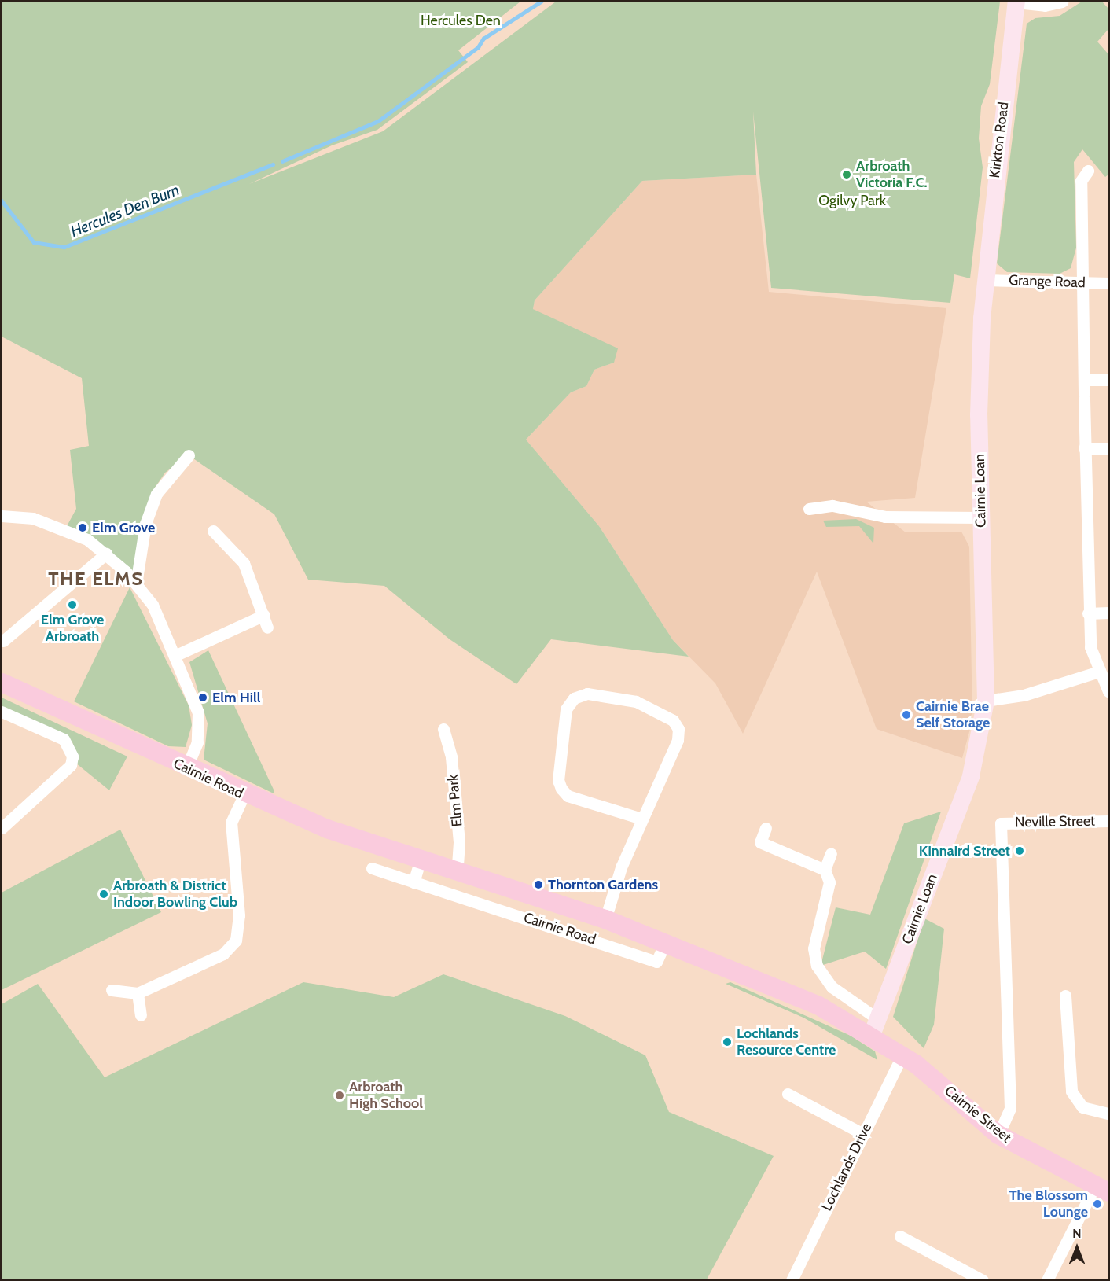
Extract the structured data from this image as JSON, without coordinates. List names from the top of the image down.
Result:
{
  "streets": {
    "main road": ["Cairnie Road", "Cairnie Street"],
    "street": [
      "Kirkton Road",
      "Grange Road",
      "Cairnie Loan",
      "Elm Park",
      "Neville Street",
      "Lochlands Drive"
    ]
  },
  "crossings": [
    ["Kirkton Road", "Grange Road"],
    ["Kirkton Road", "Cairnie Loan"],
    ["Grange Road", "Cairnie Loan"],
    ["Cairnie Loan", "Cairnie Road"],
    ["Cairnie Road", "Elm Park"],
    ["Cairnie Road", "Cairnie Street"],
    ["Cairnie Road", "Lochlands Drive"],
    ["Neville Street", "Cairnie Street"],
    ["Cairnie Street", "Lochlands Drive"]
  ],
  "districts": ["THE ELMS"],
  "water": ["Hercules Den Burn"],
  "parks": ["Hercules Den", "Ogilvy Park"],
  "places": [
    "Arbroath Victoria F.C.",
    "Elm Grove",
    "Elm Grove Arbroath",
    "Elm Hill",
    "Cairnie Brae Self Storage",
    "Kinnaird Street",
    "Thornton Gardens",
    "Arbroath & District Indoor Bowling Club",
    "Lochlands Resource Centre",
    "Arbroath High School",
    "The Blossom Lounge"
  ],
  "north": "top"
}
